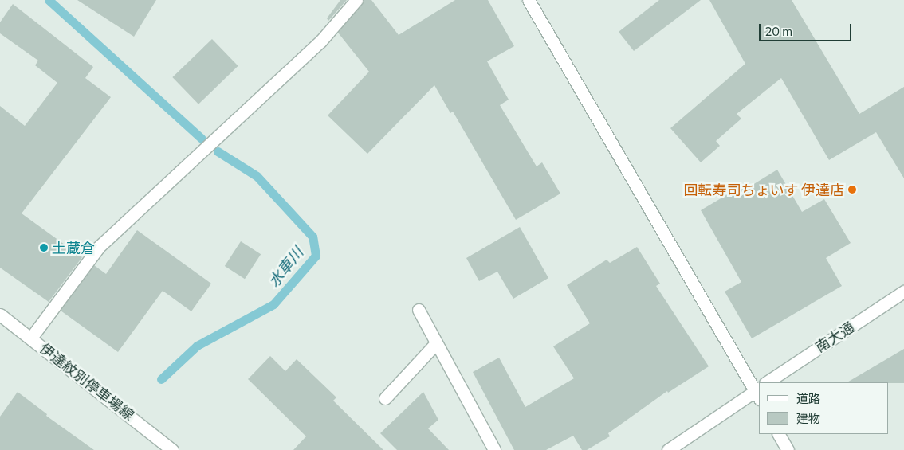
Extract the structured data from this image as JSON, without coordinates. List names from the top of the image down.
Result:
{
  "streets": {
    "street": ["南大通", "伊達紋別停車場線"]
  },
  "water": ["水車川"],
  "places": ["回転寿司ちょいす 伊達店", "土蔵倉"],
  "legend": ["道路", "建物"],
  "scale_bar": "20 m"
}
